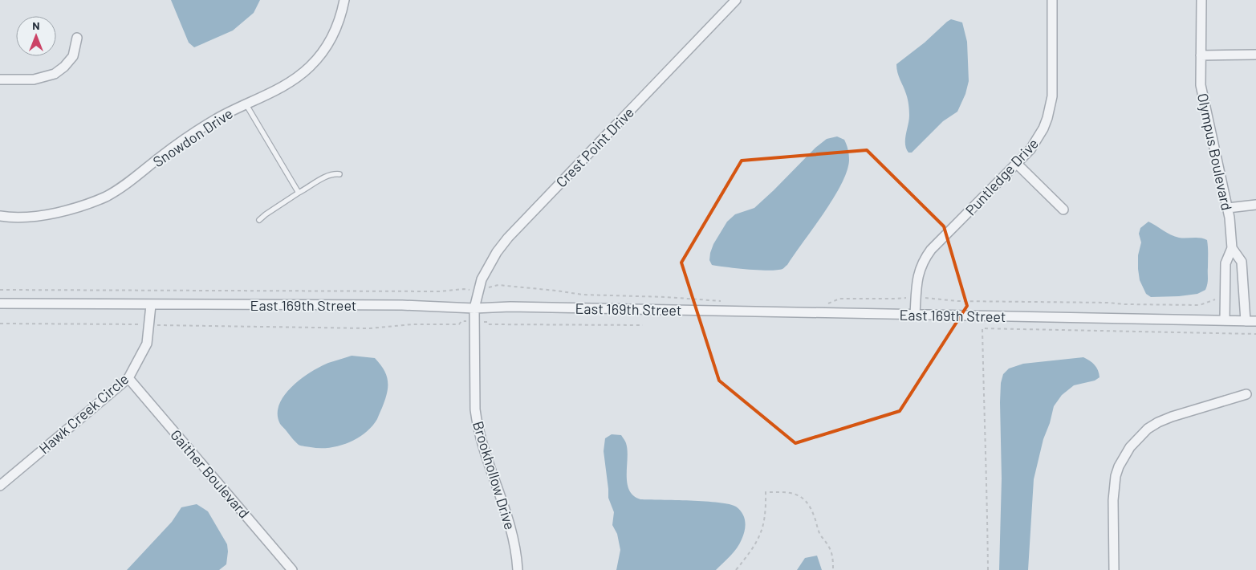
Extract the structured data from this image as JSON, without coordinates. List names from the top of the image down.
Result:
{
  "streets": {
    "street": [
      "Snowdon Drive",
      "Crest Point Drive",
      "Olympus Boulevard",
      "Puntledge Drive",
      "East 169th Street",
      "Hawk Creek Circle",
      "Gaither Boulevard",
      "Brookhollow Drive"
    ]
  },
  "crossings": [
    ["Crest Point Drive", "East 169th Street"],
    ["Crest Point Drive", "Brookhollow Drive"],
    ["Olympus Boulevard", "East 169th Street"],
    ["Puntledge Drive", "East 169th Street"],
    ["East 169th Street", "Hawk Creek Circle"],
    ["East 169th Street", "Brookhollow Drive"],
    ["Hawk Creek Circle", "Gaither Boulevard"]
  ],
  "north": "top"
}
